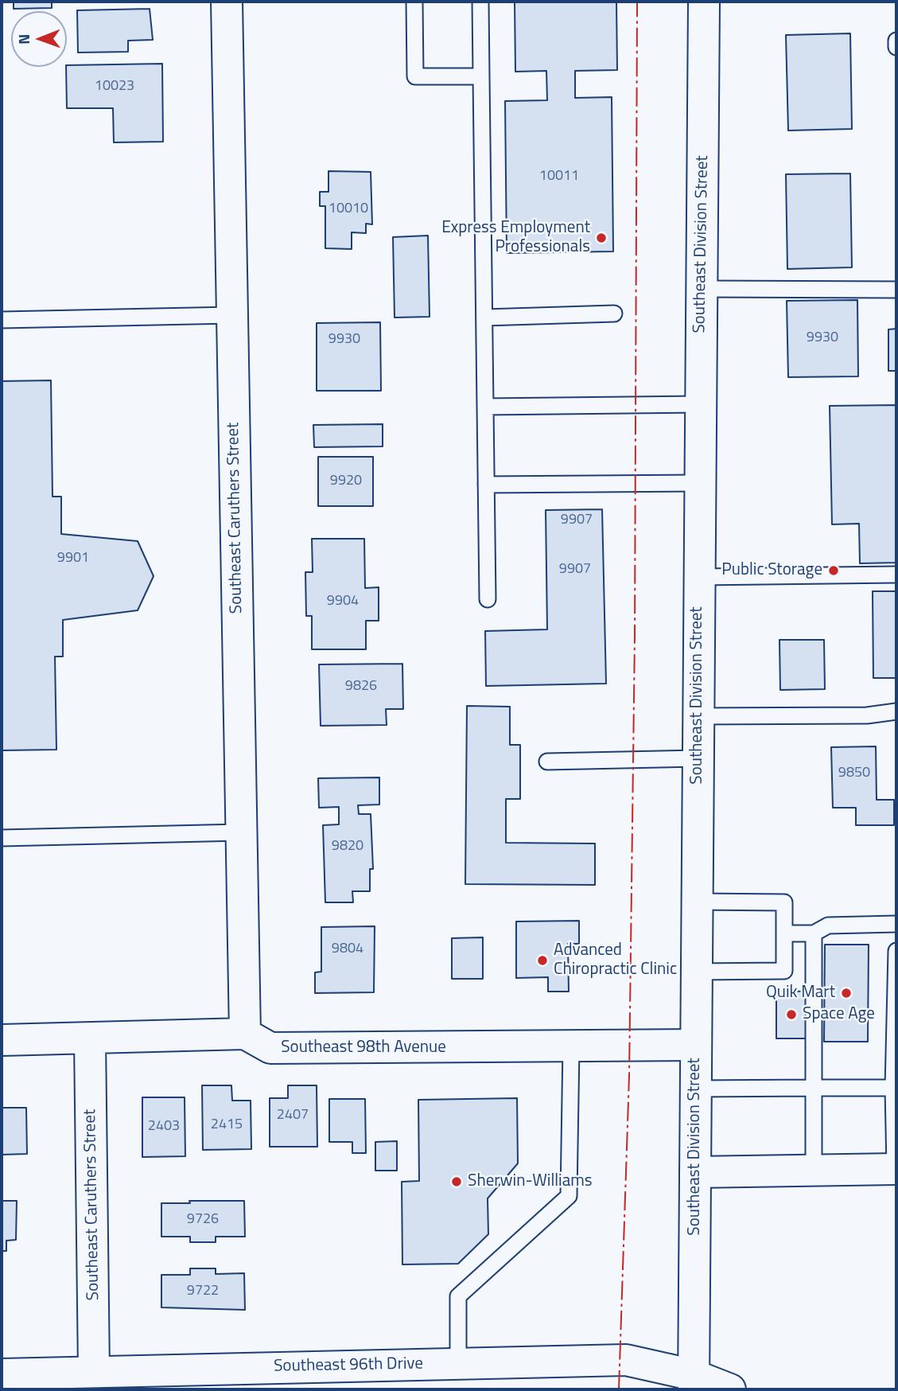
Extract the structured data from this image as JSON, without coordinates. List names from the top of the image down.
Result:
{
  "streets": {
    "main road": [
      "Southeast Division Street",
      "Southeast Caruthers Street",
      "Southeast 98th Avenue",
      "Southeast 96th Drive"
    ]
  },
  "crossings": [
    ["Southeast Division Street", "Southeast 98th Avenue"],
    ["Southeast Division Street", "Southeast 96th Drive"],
    ["Southeast Caruthers Street", "Southeast 98th Avenue"],
    ["Southeast Caruthers Street", "Southeast 96th Drive"]
  ],
  "places": [
    "Express Employment Professionals",
    "Public Storage",
    "Advanced Chiropractic Clinic",
    "Quik Mart",
    "Space Age",
    "Sherwin-Williams"
  ],
  "house_numbers": [
    "10023",
    "10011",
    "10010",
    "9930",
    "9930",
    "9920",
    "9907",
    "9901",
    "9907",
    "9904",
    "9826",
    "9850",
    "9820",
    "9804",
    "2407",
    "2415",
    "2403",
    "9726",
    "9722"
  ],
  "north": "left"
}
